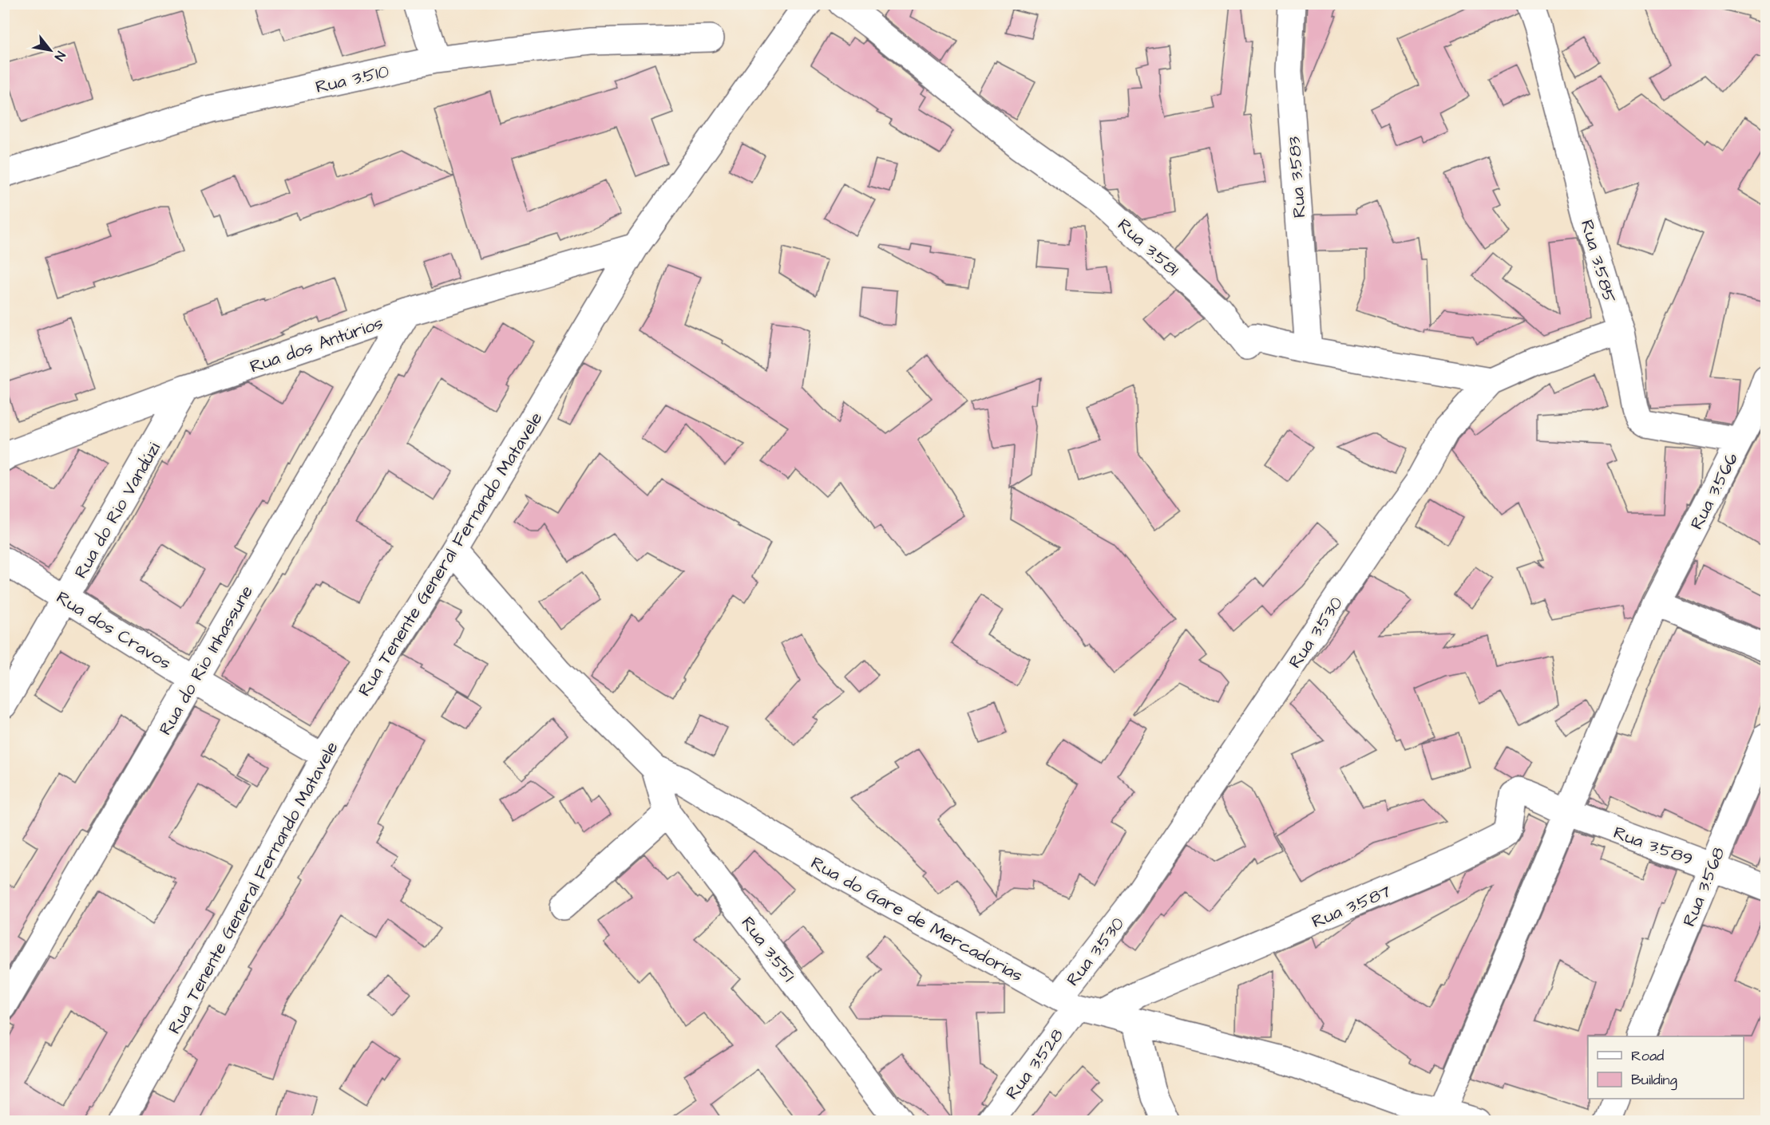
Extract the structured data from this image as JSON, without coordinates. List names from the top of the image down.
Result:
{
  "streets": {
    "street": [
      "Rua 3.510",
      "Rua 3.583",
      "Rua 3.581",
      "Rua 3.585",
      "Rua dos Antúrios",
      "Rua 3.566",
      "Rua do Rio Vandúzi",
      "Rua Tenente General Fernando Matavele",
      "Rua dos Cravos",
      "Rua 3.530",
      "Rua do Rio Inhassune",
      "Rua 3.589",
      "Rua 3.568",
      "Rua 3.587",
      "Rua do Gare de Mercadorias",
      "Rua 3.551",
      "Rua 3.528"
    ]
  },
  "crossings": [
    ["Rua 3.583", "Rua 3.581"],
    ["Rua 3.581", "Rua 3.530"],
    ["Rua 3.585", "Rua 3.566"],
    ["Rua 3.585", "Rua 3.530"],
    ["Rua dos Antúrios", "Rua do Rio Vandúzi"],
    ["Rua dos Antúrios", "Rua Tenente General Fernando Matavele"],
    ["Rua dos Antúrios", "Rua do Rio Inhassune"],
    ["Rua 3.566", "Rua 3.589"],
    ["Rua 3.566", "Rua 3.587"],
    ["Rua 3.566", "Rua do Gare de Mercadorias"],
    ["Rua do Rio Vandúzi", "Rua dos Cravos"],
    ["Rua Tenente General Fernando Matavele", "Rua dos Cravos"],
    ["Rua Tenente General Fernando Matavele", "Rua do Gare de Mercadorias"],
    ["Rua dos Cravos", "Rua do Rio Inhassune"],
    ["Rua 3.530", "Rua do Gare de Mercadorias"],
    ["Rua 3.530", "Rua 3.528"],
    ["Rua 3.589", "Rua 3.568"],
    ["Rua 3.589", "Rua 3.587"],
    ["Rua 3.587", "Rua do Gare de Mercadorias"],
    ["Rua do Gare de Mercadorias", "Rua 3.551"],
    ["Rua do Gare de Mercadorias", "Rua 3.528"]
  ],
  "legend": ["Road", "Building"],
  "north": "bottom right"
}
